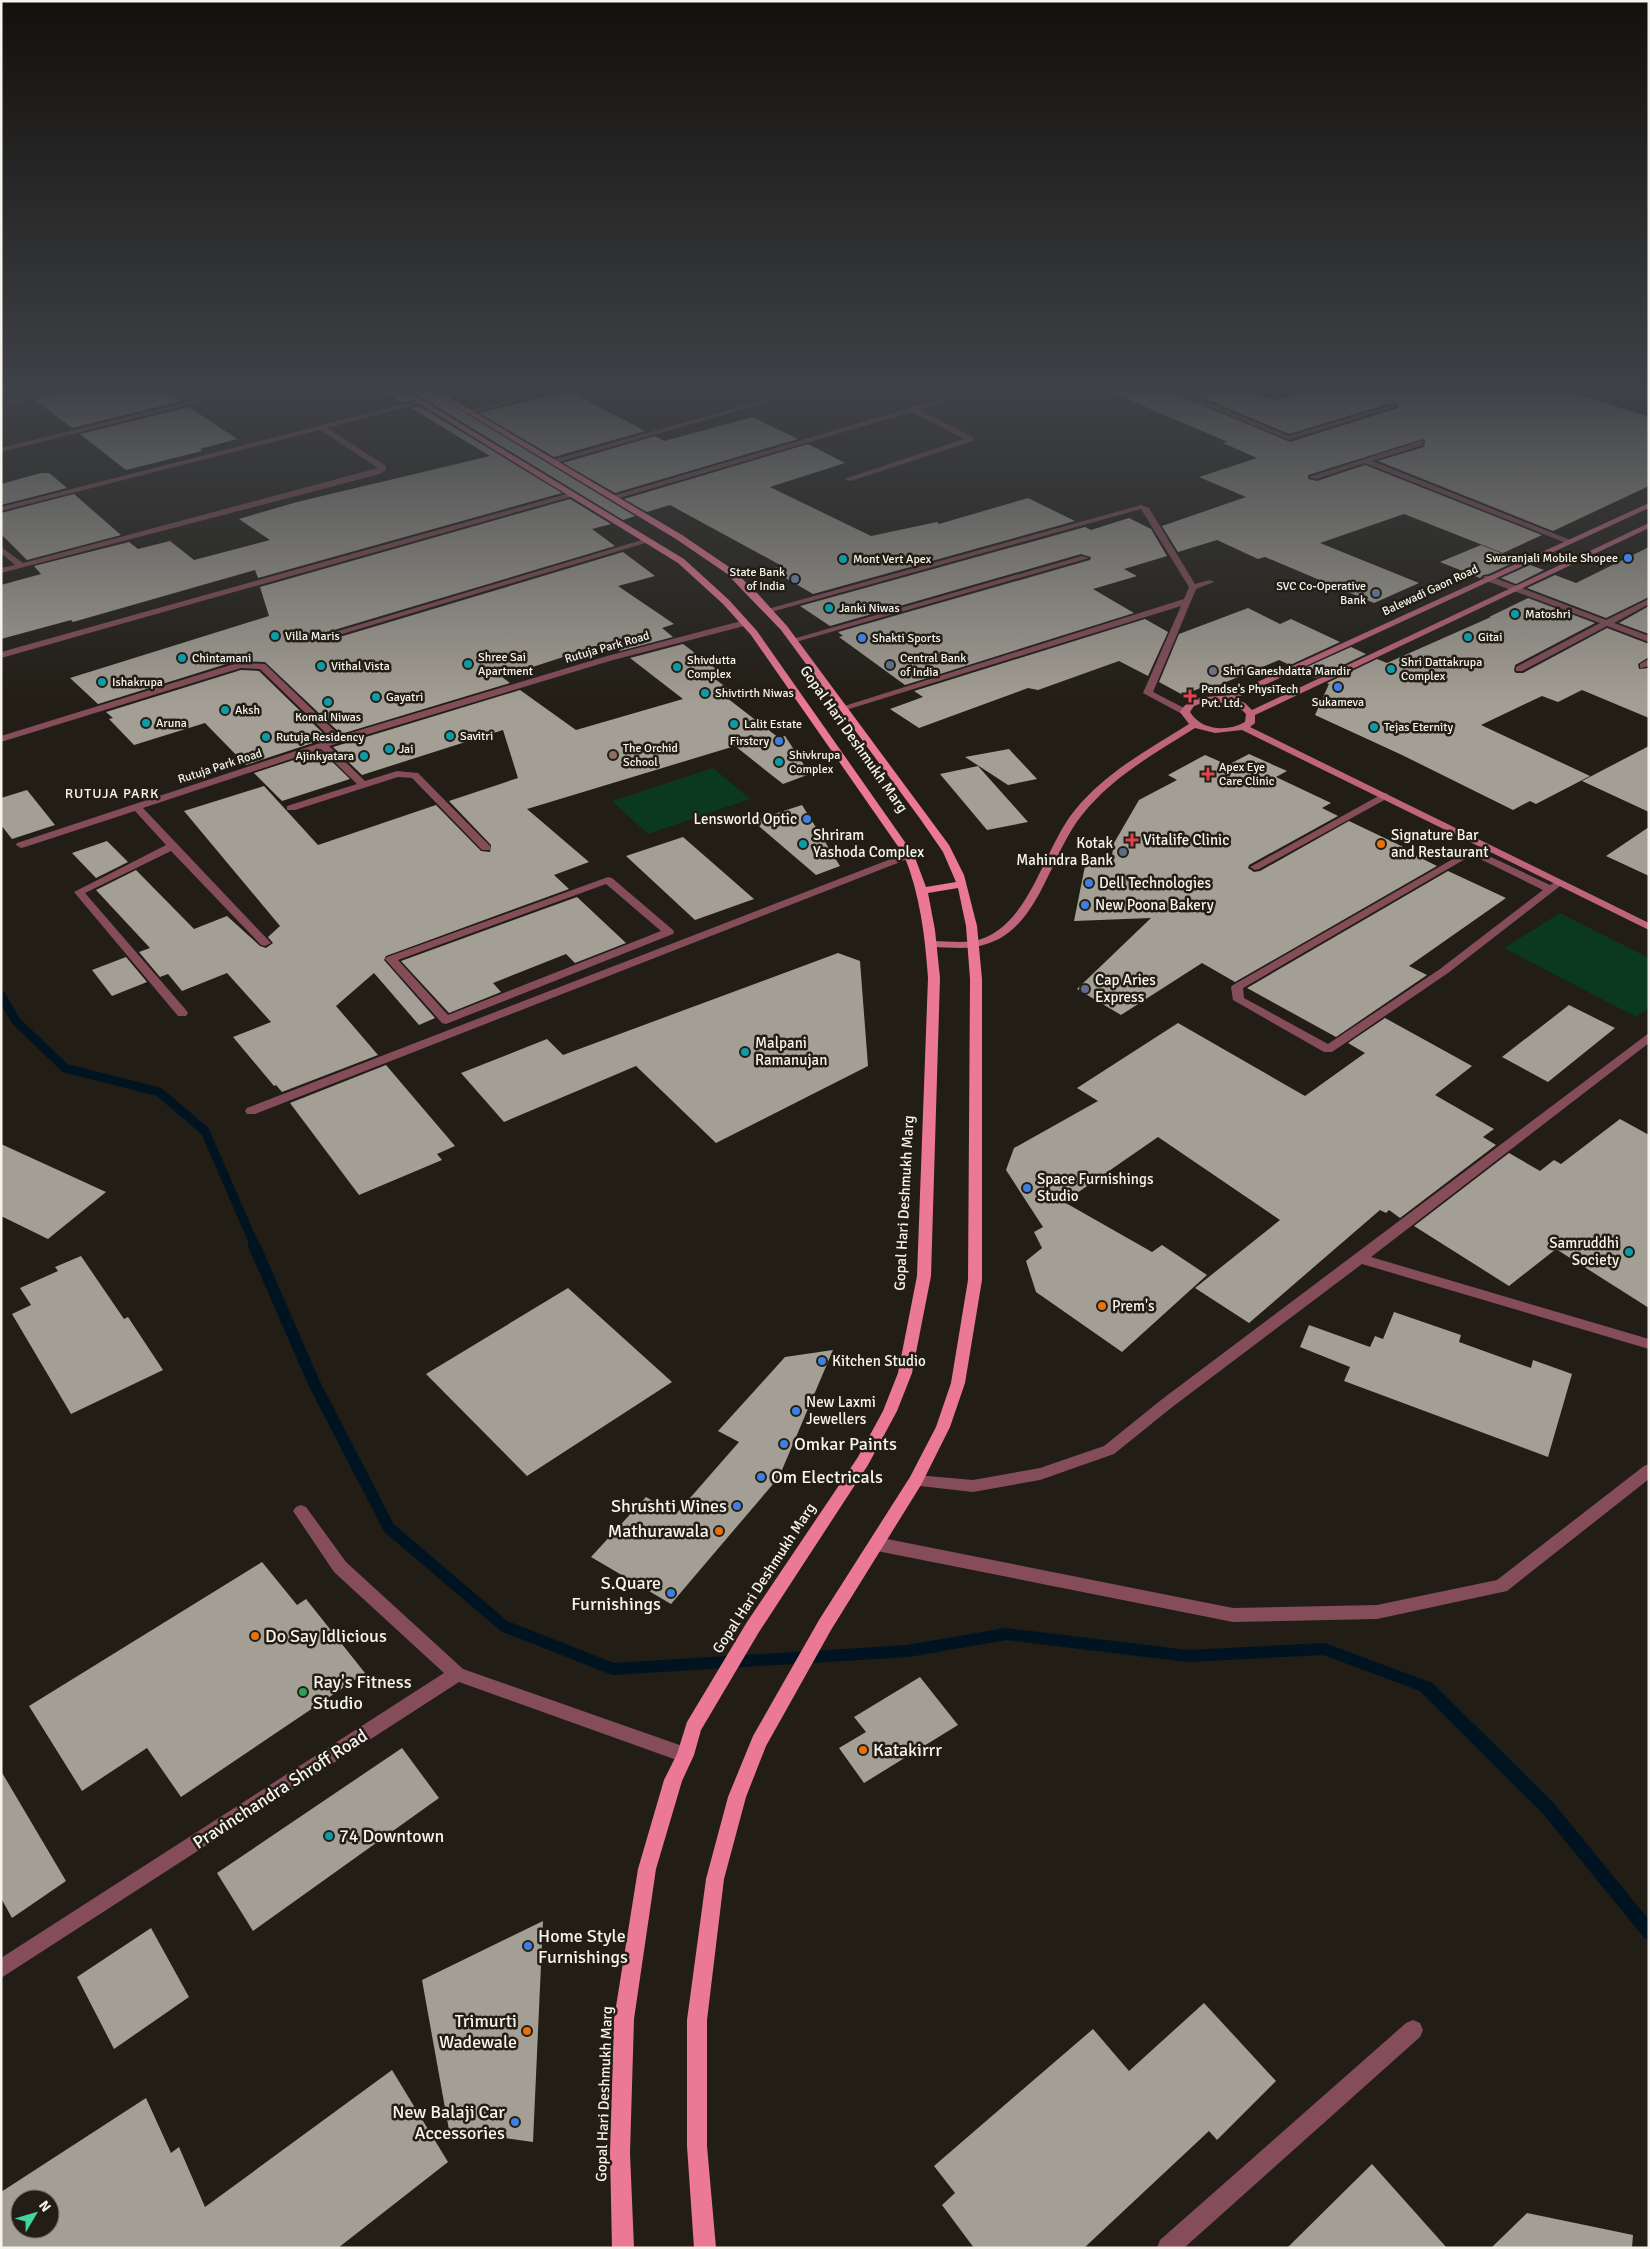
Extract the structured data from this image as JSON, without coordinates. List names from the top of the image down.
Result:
{
  "streets": {
    "main road": ["Balewadi Gaon Road", "Gopal Hari Deshmukh Marg"],
    "street": ["Rutuja Park Road", "Pravinchandra Shroff Road"]
  },
  "crossings": [
    ["Rutuja Park Road", "Gopal Hari Deshmukh Marg"]
  ],
  "districts": ["RUTUJA PARK"],
  "places": {
    "other": [
      "Swaranjali Mobile Shopee",
      "Mont Vert Apex",
      "State Bank of India",
      "SVC Co-Operative Bank",
      "Janki Niwas",
      "Matoshri",
      "Villa Maris",
      "Gitai",
      "Shakti Sports",
      "Chintamani",
      "Shree Sai Apartment",
      "Central Bank of India",
      "Vithal Vista",
      "Shivdutta Complex",
      "Shri Dattakrupa Complex",
      "Shri Ganeshdatta Mandir",
      "Ishakrupa",
      "Sukameva",
      "Shivtirth Niwas",
      "Gayatri",
      "Komal Niwas",
      "Aksh",
      "Aruna",
      "Lalit Estate",
      "Tejas Eternity",
      "Savitri",
      "Rutuja Residency",
      "Firstcry",
      "Jai",
      "The Orchid School",
      "Ajinkyatara",
      "Shivkrupa Complex",
      "Lensworld Optic",
      "Shriram Yashoda Complex",
      "Signature Bar and Restaurant",
      "Kotak Mahindra Bank",
      "Dell Technologies",
      "New Poona Bakery",
      "Cap Aries Express",
      "Malpani Ramanujan",
      "Space Furnishings Studio",
      "Samruddhi Society",
      "Prem's",
      "Kitchen Studio",
      "New Laxmi Jewellers",
      "Omkar Paints",
      "Om Electricals",
      "Shrushti Wines",
      "Mathurawala",
      "S.Quare Furnishings",
      "Do Say Idlicious",
      "Ray's Fitness Studio",
      "Katakirrr",
      "74 Downtown",
      "Home Style Furnishings",
      "Trimurti Wadewale",
      "New Balaji Car Accessories"
    ],
    "health": ["Pendse's PhysiTech Pvt. Ltd.", "Apex Eye Care Clinic", "Vitalife Clinic"]
  },
  "north": "top right"
}
